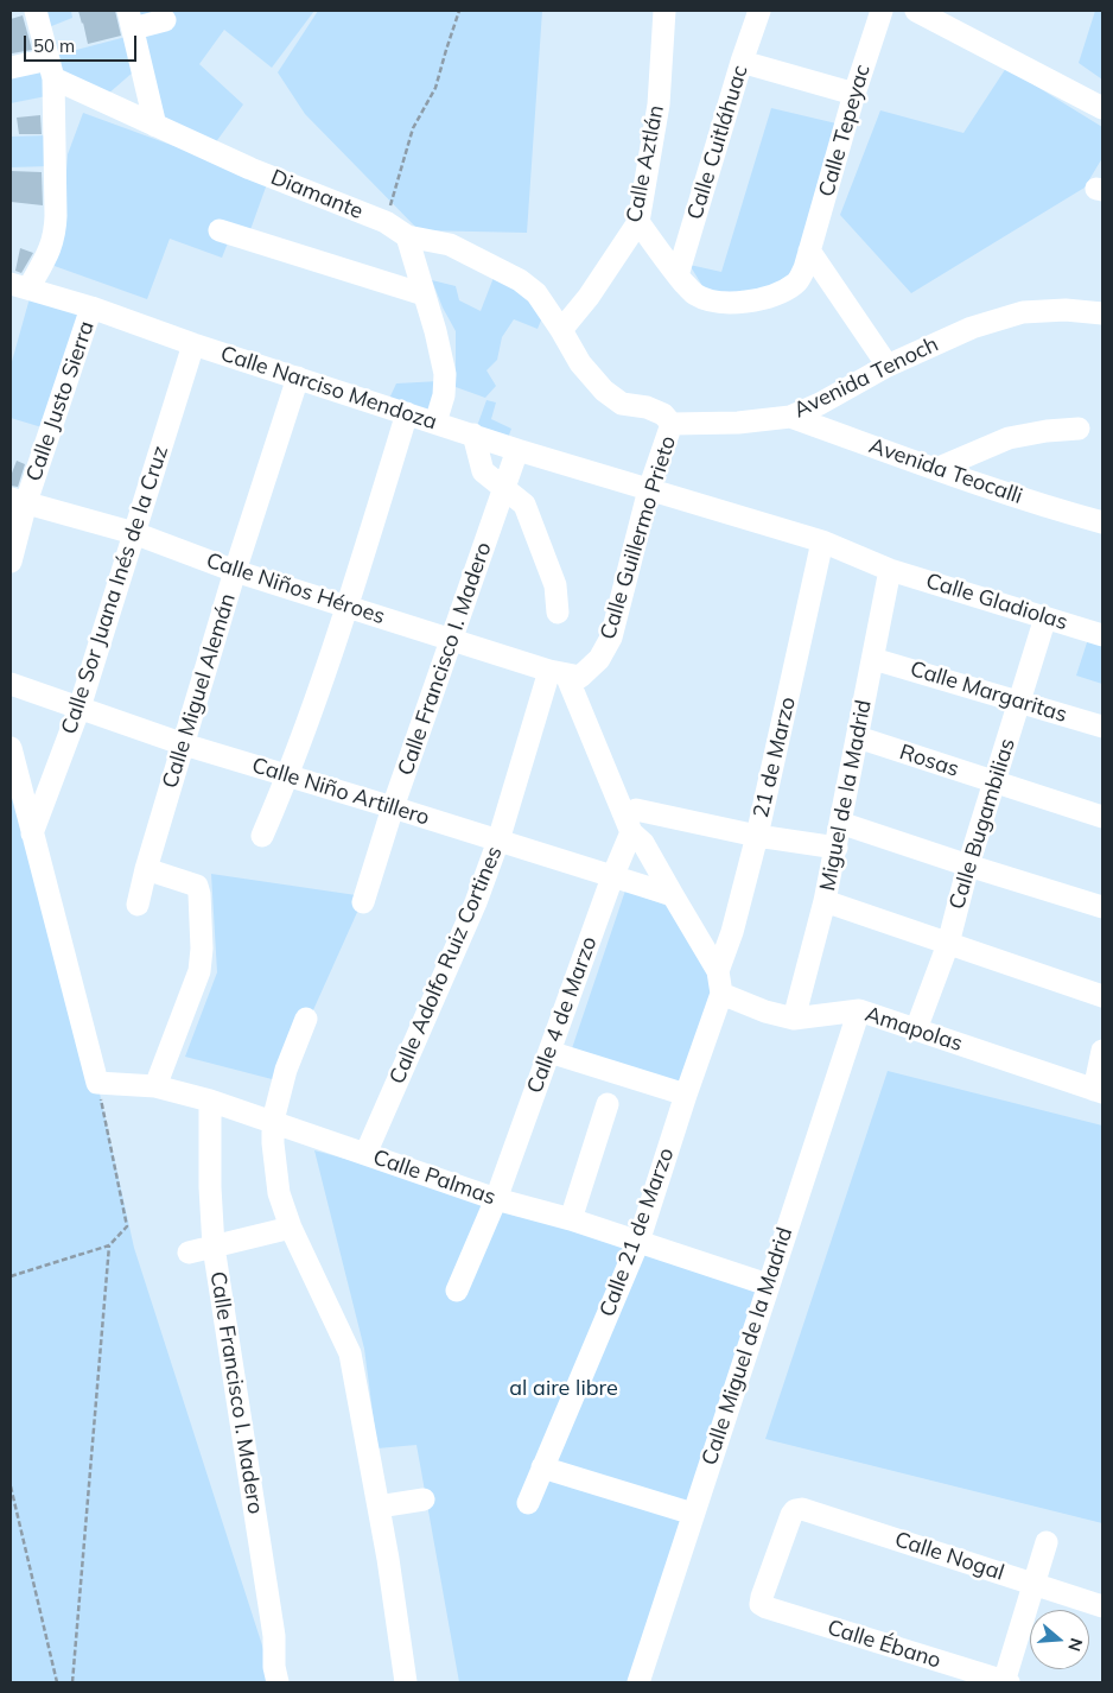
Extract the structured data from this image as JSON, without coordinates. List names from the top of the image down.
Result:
{
  "streets": {
    "street": [
      "Calle Tepeyac",
      "Calle Cuitláhuac",
      "Calle Aztlán",
      "Diamante",
      "Avenida Tenoch",
      "Calle Narciso Mendoza",
      "Calle Justo Sierra",
      "Avenida Teocalli",
      "Calle Guillermo Prieto",
      "Calle Niños Héroes",
      "Calle Sor Juana Inés de la Cruz",
      "Calle Gladiolas",
      "Calle Francisco I. Madero",
      "Calle Miguel Alemán",
      "Calle Margaritas",
      "21 de Marzo",
      "Rosas",
      "Calle Niño Artillero",
      "Miguel de la Madrid",
      "Calle Bugambilias",
      "Calle Adolfo Ruiz Cortines",
      "Calle 4 de Marzo",
      "Amapolas",
      "Calle Palmas",
      "Calle 21 de Marzo",
      "Calle Miguel de la Madrid",
      "Calle Nogal",
      "Calle Ébano"
    ]
  },
  "crossings": [
    ["Calle Tepeyac", "Calle Cuitláhuac"],
    ["Calle Tepeyac", "Calle Aztlán"],
    ["Calle Aztlán", "Diamante"],
    ["Avenida Tenoch", "Avenida Teocalli"],
    ["Avenida Tenoch", "Calle Guillermo Prieto"],
    ["Calle Narciso Mendoza", "Calle Justo Sierra"],
    ["Calle Narciso Mendoza", "Calle Guillermo Prieto"],
    ["Calle Narciso Mendoza", "Calle Sor Juana Inés de la Cruz"],
    ["Calle Narciso Mendoza", "Calle Francisco I. Madero"],
    ["Calle Narciso Mendoza", "Calle Miguel Alemán"],
    ["Calle Narciso Mendoza", "21 de Marzo"],
    ["Calle Justo Sierra", "Calle Niños Héroes"],
    ["Calle Guillermo Prieto", "Calle Niños Héroes"],
    ["Calle Guillermo Prieto", "Calle Adolfo Ruiz Cortines"],
    ["Calle Niños Héroes", "Calle Sor Juana Inés de la Cruz"],
    ["Calle Niños Héroes", "Calle Francisco I. Madero"],
    ["Calle Niños Héroes", "Calle Miguel Alemán"],
    ["Calle Niños Héroes", "Calle Adolfo Ruiz Cortines"],
    ["Calle Sor Juana Inés de la Cruz", "Calle Niño Artillero"],
    ["Calle Gladiolas", "Miguel de la Madrid"],
    ["Calle Gladiolas", "Calle Bugambilias"],
    ["Calle Francisco I. Madero", "Calle Niño Artillero"],
    ["Calle Francisco I. Madero", "Calle Palmas"],
    ["Calle Miguel Alemán", "Calle Niño Artillero"],
    ["Calle Margaritas", "Miguel de la Madrid"],
    ["Calle Margaritas", "Calle Bugambilias"],
    ["Rosas", "Miguel de la Madrid"],
    ["Rosas", "Calle Bugambilias"],
    ["Calle Niño Artillero", "Calle Adolfo Ruiz Cortines"],
    ["Calle Niño Artillero", "Calle 4 de Marzo"],
    ["Miguel de la Madrid", "Amapolas"],
    ["Calle Bugambilias", "Amapolas"],
    ["Calle Adolfo Ruiz Cortines", "Calle Palmas"],
    ["Calle 4 de Marzo", "Calle Palmas"],
    ["Amapolas", "Calle 21 de Marzo"],
    ["Amapolas", "Calle Miguel de la Madrid"],
    ["Calle Palmas", "Calle 21 de Marzo"],
    ["Calle Palmas", "Calle Miguel de la Madrid"],
    ["Calle Nogal", "Calle Ébano"]
  ],
  "parks": ["al aire libre"],
  "scale_bar": "50 m",
  "north": "right"
}
